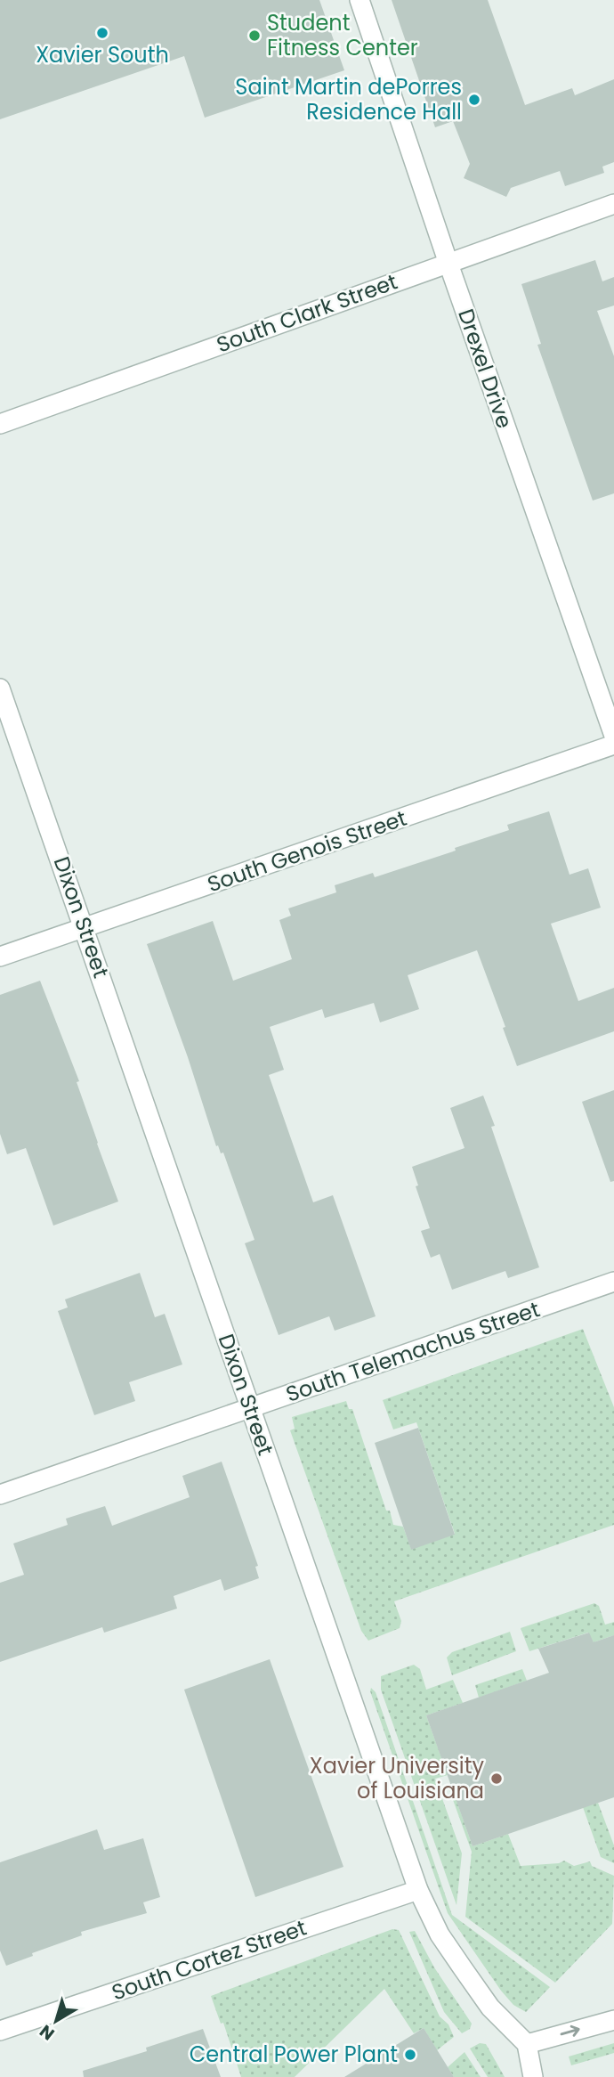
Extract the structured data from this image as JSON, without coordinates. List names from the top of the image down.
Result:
{
  "streets": {
    "street": [
      "South Clark Street",
      "Drexel Drive",
      "South Genois Street",
      "Dixon Street",
      "South Telemachus Street",
      "South Cortez Street"
    ]
  },
  "crossings": [
    ["South Clark Street", "Drexel Drive"],
    ["South Genois Street", "Dixon Street"],
    ["Dixon Street", "South Telemachus Street"],
    ["Dixon Street", "South Cortez Street"]
  ],
  "places": [
    "Xavier South",
    "Student Fitness Center",
    "Saint Martin dePorres Residence Hall",
    "Xavier University of Louisiana",
    "Central Power Plant"
  ],
  "north": "bottom left"
}
